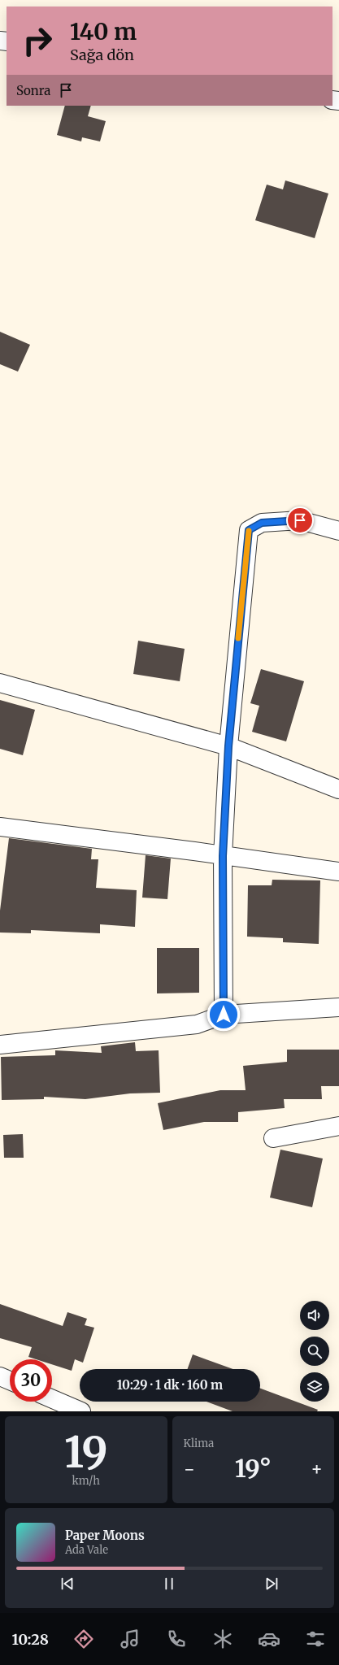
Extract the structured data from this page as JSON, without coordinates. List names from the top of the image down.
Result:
{
  "page": {
    "turn": ["140 m", "Sağa dön"],
    "then": "Sonra",
    "limit": "30",
    "trip": "10:29 · 1 dk · 160 m",
    "tile": [
      ["19", "km/h"],
      "Klima"
    ],
    "heat": ["−", "19°", "+"],
    "song": ["Paper Moons", "Ada Vale"],
    "tabs": "10:28"
  }
}
